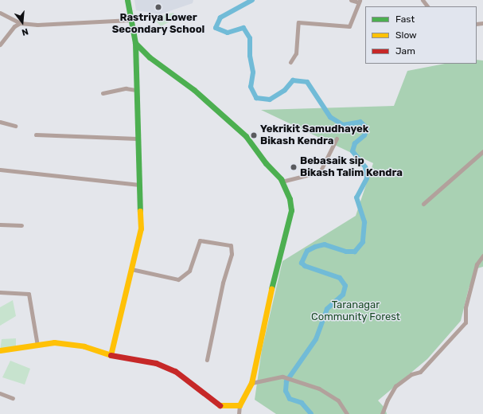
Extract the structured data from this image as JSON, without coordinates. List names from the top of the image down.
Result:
{
  "parks": ["Taranagar Community Forest"],
  "places": ["Rastriya Lower Secondary School", "Yekrikit Samudhayek Bikash Kendra", "Bebasaik sip Bikash Talim Kendra"],
  "legend": ["Fast", "Slow", "Jam"],
  "north": "bottom"
}
